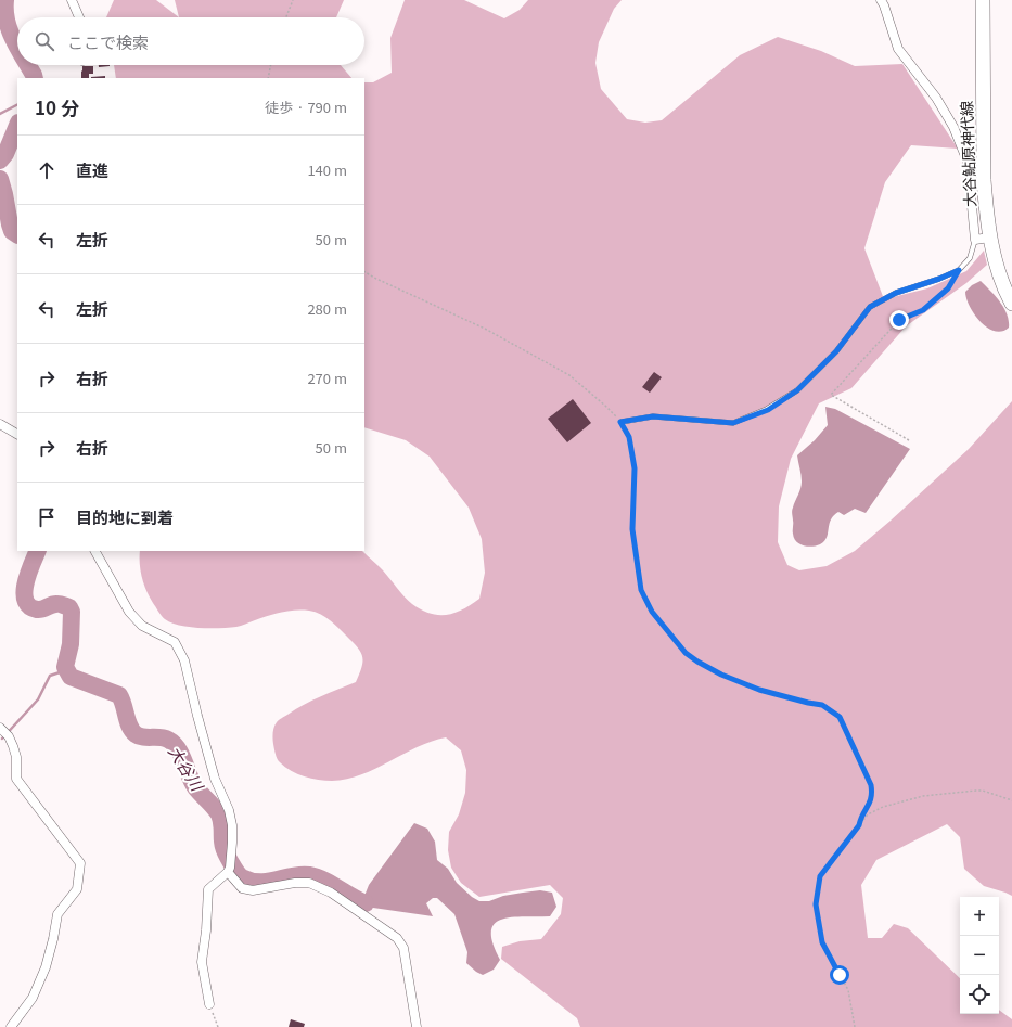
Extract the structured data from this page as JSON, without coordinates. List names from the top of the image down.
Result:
{
  "streets": {
    "main road": ["大谷鮎原神代線"]
  },
  "water": ["大谷川"],
  "page": {
    "search": "ここで検索",
    "heading": ["10 分", "徒歩 · 790 m"],
    "list": [
      ["直進", "140 m"],
      ["左折", "50 m"],
      ["左折", "280 m"],
      ["右折", "270 m"],
      ["右折", "50 m"],
      "目的地に到着"
    ],
    "map_buttons": ["+", "−"]
  }
}
